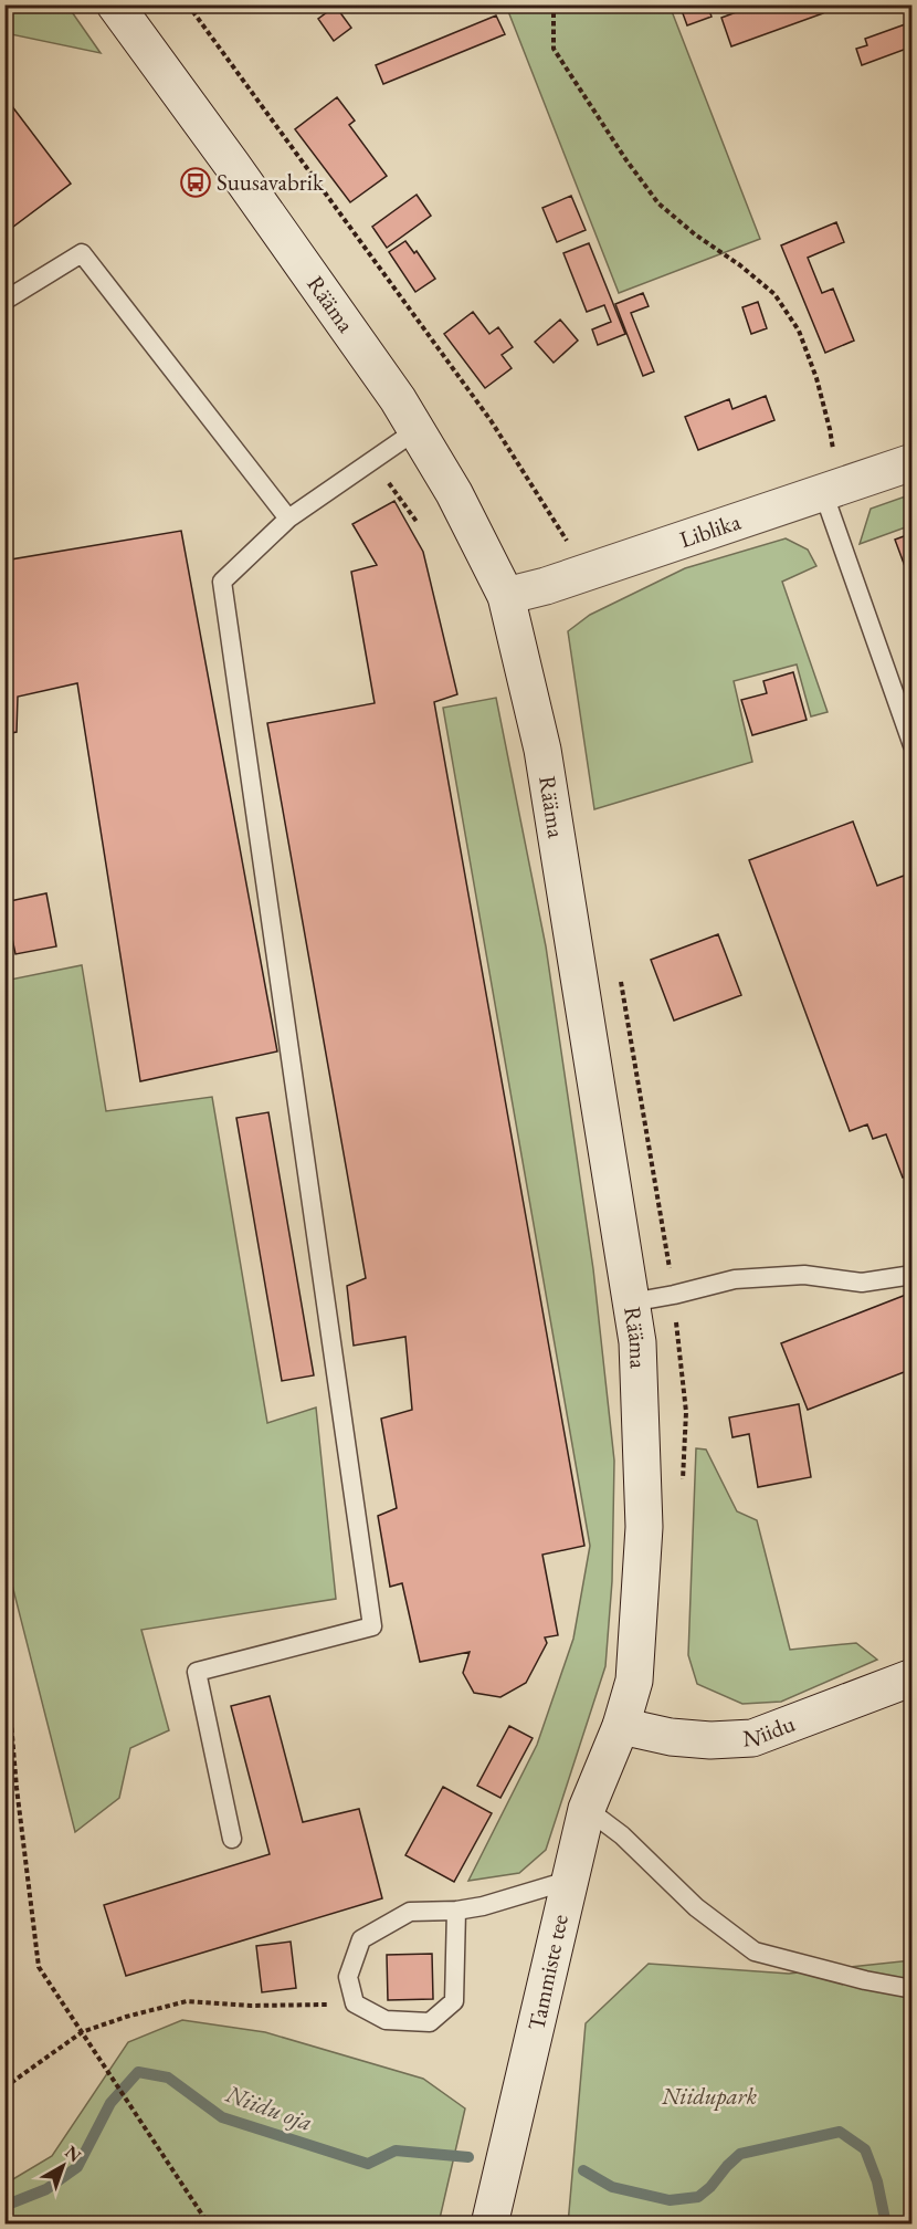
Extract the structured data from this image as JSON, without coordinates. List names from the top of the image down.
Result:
{
  "streets": {
    "main road": [
      "Rääma",
      "Liblika",
      "Niidu",
      "Tammiste tee"
    ]
  },
  "crossings": [
    ["Rääma", "Liblika"],
    ["Rääma", "Niidu"],
    ["Rääma", "Tammiste tee"],
    ["Niidu", "Tammiste tee"]
  ],
  "water": ["Niidu oja"],
  "parks": ["Niidupark"],
  "places": {
    "bus stop": ["Suusavabrik"]
  },
  "north": "top right"
}
